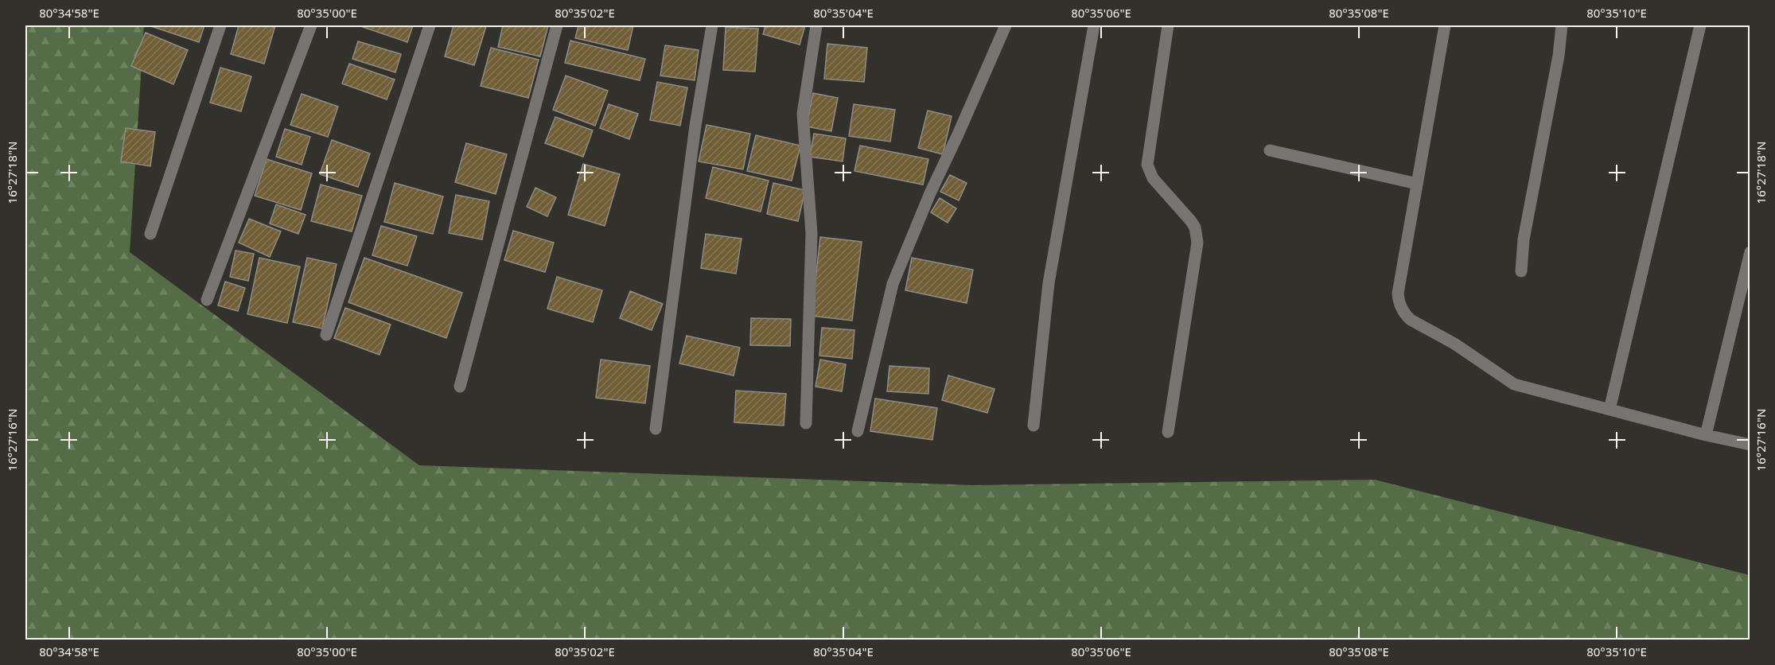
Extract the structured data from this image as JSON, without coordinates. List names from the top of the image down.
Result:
{
  "coordinates": [
    "80°34'58\"E",
    "80°35'00\"E",
    "80°35'02\"E",
    "80°35'04\"E",
    "80°35'06\"E",
    "80°35'08\"E",
    "80°35'10\"E",
    "16°27'18\"N",
    "16°27'16\"N"
  ]
}
